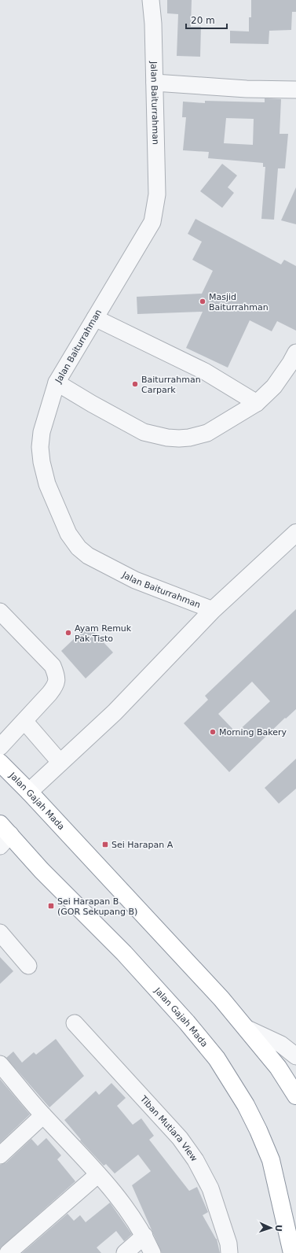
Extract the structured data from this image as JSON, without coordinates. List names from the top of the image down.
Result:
{
  "streets": {
    "highway": ["Jalan Gajah Mada"],
    "street": ["Jalan Baiturrahman", "Tiban Mutiara View"]
  },
  "places": {
    "other": [
      "Masjid Baiturrahman",
      "Baiturrahman Carpark",
      "Ayam Remuk Pak Tisto",
      "Morning Bakery"
    ],
    "transit": ["Sei Harapan A", "Sei Harapan B (GOR Sekupang B)"]
  },
  "scale_bar": "20 m",
  "north": "right"
}
